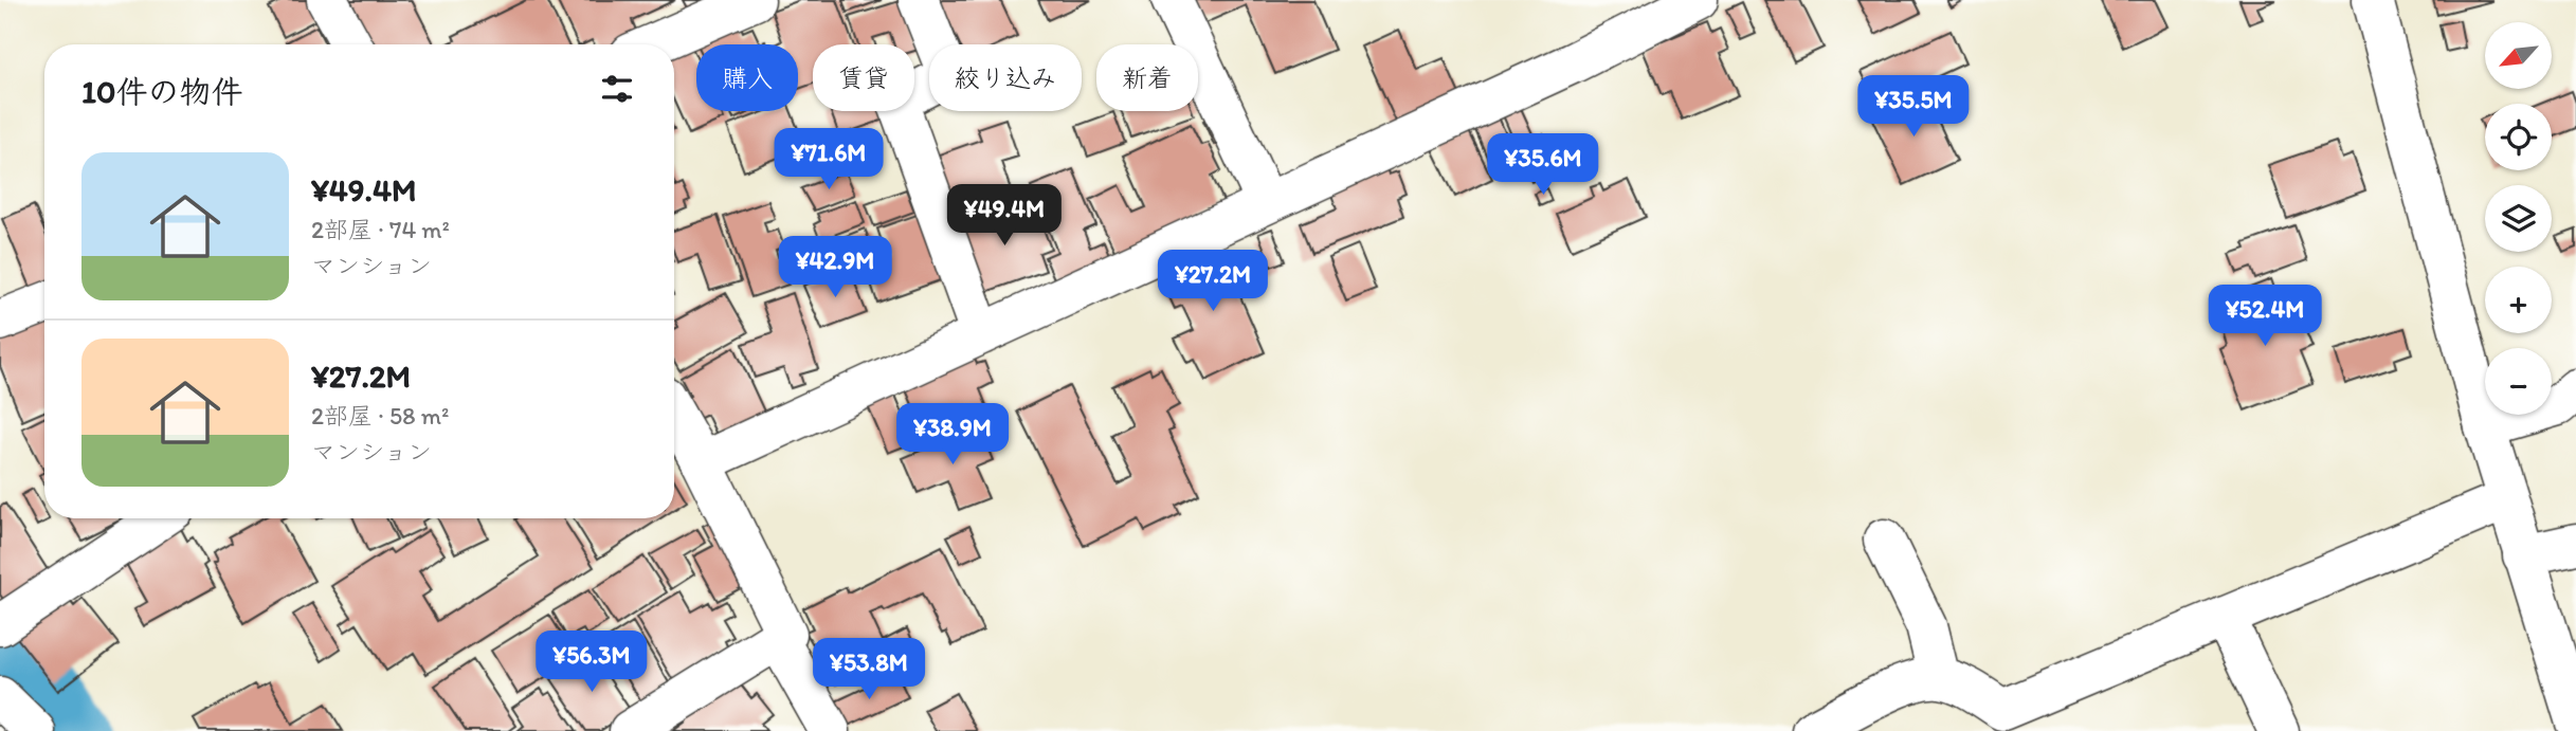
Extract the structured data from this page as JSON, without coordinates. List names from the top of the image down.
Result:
{
  "north": "bottom left",
  "page": {
    "map_buttons": ["+", "−"],
    "chip": [
      "購入",
      "賃貸",
      "絞り込み",
      "新着"
    ],
    "heading": "10件の物件",
    "price": [
      "¥35.5M",
      "¥71.6M",
      "¥35.6M",
      "¥49.4M",
      "¥42.9M",
      "¥27.2M",
      "¥52.4M",
      "¥38.9M",
      "¥56.3M",
      "¥53.8M"
    ],
    "list": [
      {
        "name": "¥49.4M",
        "note": "2部屋 · 74 m² · マンション"
      },
      {
        "name": "¥27.2M",
        "note": "2部屋 · 58 m² · マンション"
      }
    ]
  }
}
